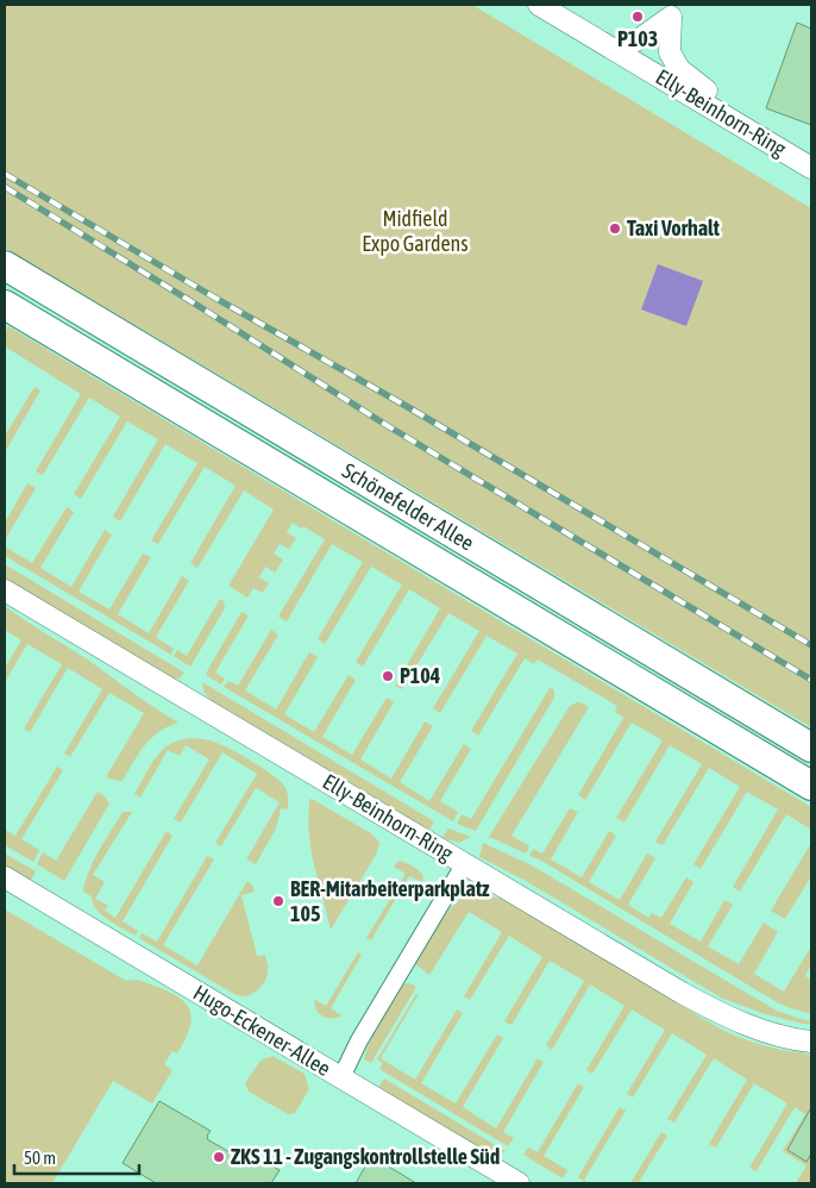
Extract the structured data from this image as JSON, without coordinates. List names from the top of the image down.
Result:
{
  "streets": {
    "highway": ["Schönefelder Allee"],
    "street": ["Elly-Beinhorn-Ring", "Hugo-Eckener-Allee"]
  },
  "parks": ["Midfield Expo Gardens"],
  "places": [
    "P103",
    "Taxi Vorhalt",
    "P104",
    "BER-Mitarbeiterparkplatz 105",
    "ZKS 11 - Zugangskontrollstelle Süd"
  ],
  "scale_bar": "50 m"
}
